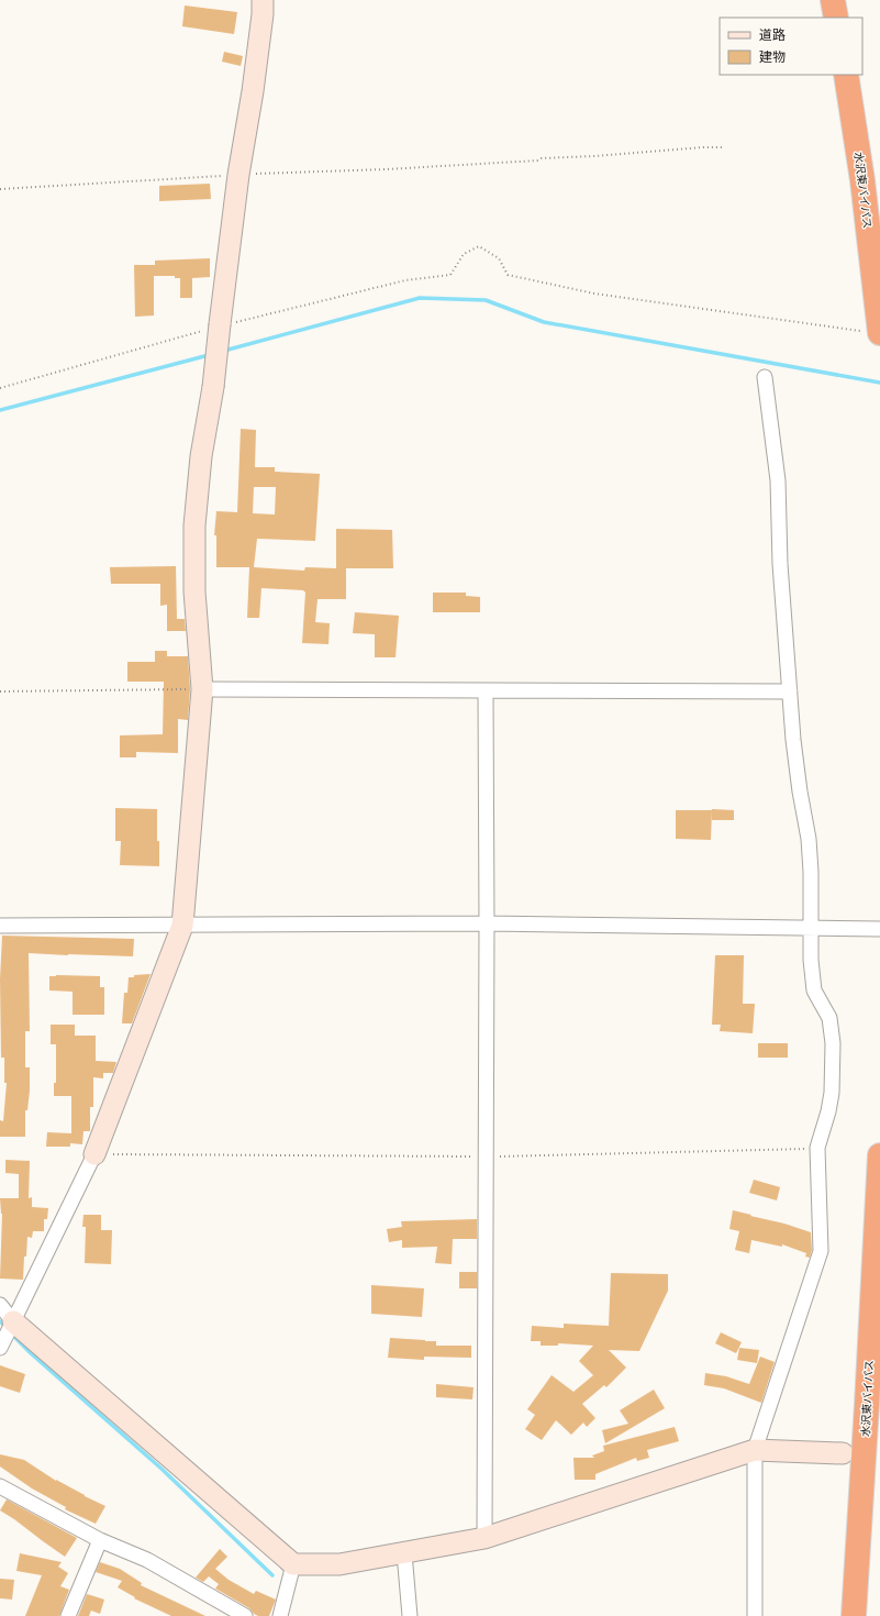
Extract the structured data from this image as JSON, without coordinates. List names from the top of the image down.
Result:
{
  "streets": {
    "highway": ["水沢東バイパス"]
  },
  "legend": ["道路", "建物"]
}
